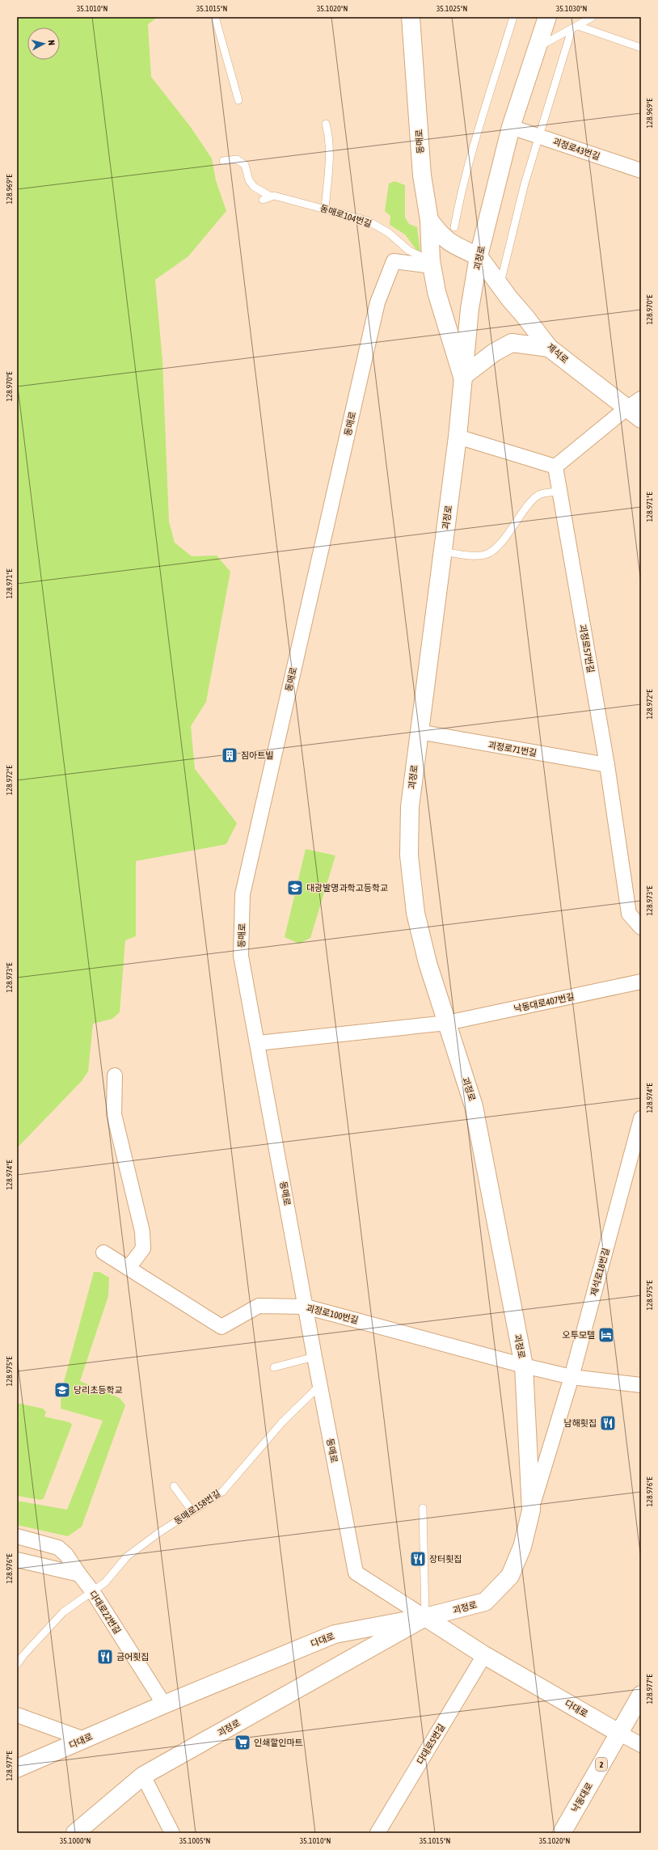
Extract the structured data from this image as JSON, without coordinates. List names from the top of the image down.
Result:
{
  "streets": {
    "main road": [
      "동매로",
      "괴정로",
      "제석로",
      "다대로",
      "2",
      "낙동대로"
    ],
    "street": [
      "괴정로43번길",
      "괴정로57번길",
      "괴정로71번길",
      "낙동대로407번길",
      "제석로18번길",
      "괴정로100번길",
      "다대로22번길",
      "다대로5번길"
    ],
    "lane": ["동매로104번길", "동매로158번길"]
  },
  "crossings": [
    ["동매로", "동매로104번길"],
    ["동매로", "괴정로"],
    ["동매로", "괴정로100번길"],
    ["동매로", "동매로158번길"],
    ["동매로", "다대로"],
    ["괴정로43번길", "괴정로"],
    ["괴정로", "제석로"],
    ["괴정로", "괴정로71번길"],
    ["괴정로", "낙동대로407번길"],
    ["괴정로", "제석로18번길"],
    ["괴정로", "괴정로100번길"],
    ["괴정로", "다대로"],
    ["괴정로57번길", "괴정로71번길"],
    ["동매로158번길", "다대로22번길"],
    ["다대로22번길", "다대로"],
    ["다대로", "다대로5번길"],
    ["다대로", "낙동대로"]
  ],
  "places": {
    "building": ["짐아트빌"],
    "school or university": ["대광발명과학고등학교", "당리초등학교"],
    "hotel": ["오투모텔"],
    "restaurant": ["남해횟집", "장터횟집", "금어횟집"],
    "supermarket": ["인쇄할인마트"]
  },
  "north": "right",
  "coordinates": [
    "35.1010°N",
    "35.1015°N",
    "35.1020°N",
    "35.1025°N",
    "35.1030°N",
    "128.969°E",
    "128.970°E",
    "128.971°E",
    "128.972°E",
    "128.973°E",
    "128.974°E",
    "128.975°E",
    "128.976°E",
    "128.977°E",
    "35.1000°N",
    "35.1005°N"
  ]
}
